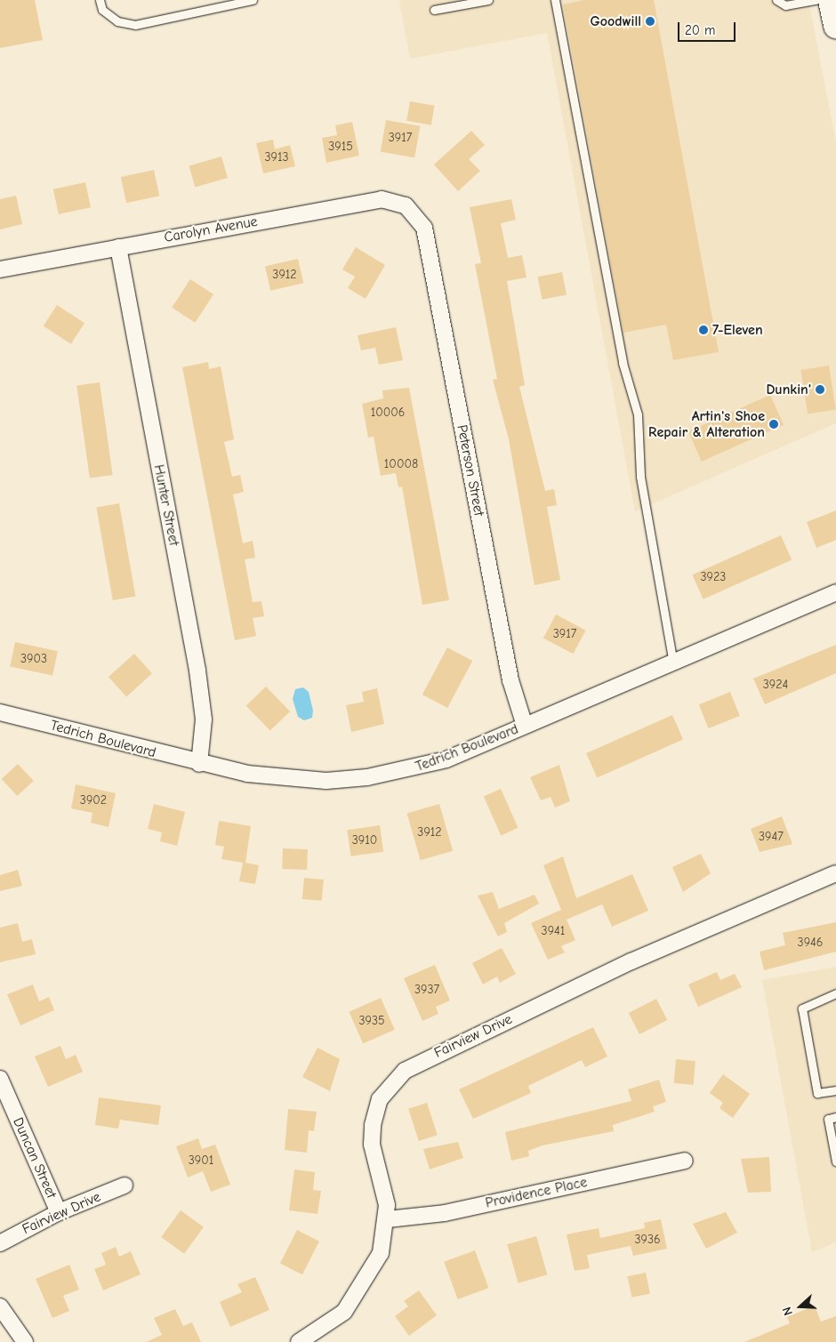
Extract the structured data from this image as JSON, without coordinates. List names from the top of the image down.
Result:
{
  "streets": {
    "street": [
      "Carolyn Avenue",
      "Peterson Street",
      "Hunter Street",
      "Tedrich Boulevard",
      "Fairview Drive",
      "Duncan Street",
      "Providence Place"
    ]
  },
  "crossings": [
    ["Carolyn Avenue", "Peterson Street"],
    ["Carolyn Avenue", "Hunter Street"],
    ["Peterson Street", "Tedrich Boulevard"],
    ["Hunter Street", "Tedrich Boulevard"],
    ["Fairview Drive", "Duncan Street"],
    ["Fairview Drive", "Providence Place"]
  ],
  "places": [
    "Goodwill",
    "7-Eleven",
    "Dunkin'",
    "Artin's Shoe Repair & Alteration"
  ],
  "house_numbers": [
    "3917",
    "3915",
    "3913",
    "3912",
    "10006",
    "10008",
    "3923",
    "3917",
    "3903",
    "3924",
    "3902",
    "3912",
    "3947",
    "3910",
    "3941",
    "3946",
    "3937",
    "3935",
    "3901",
    "3936"
  ],
  "scale_bar": "20 m",
  "north": "left"
}
